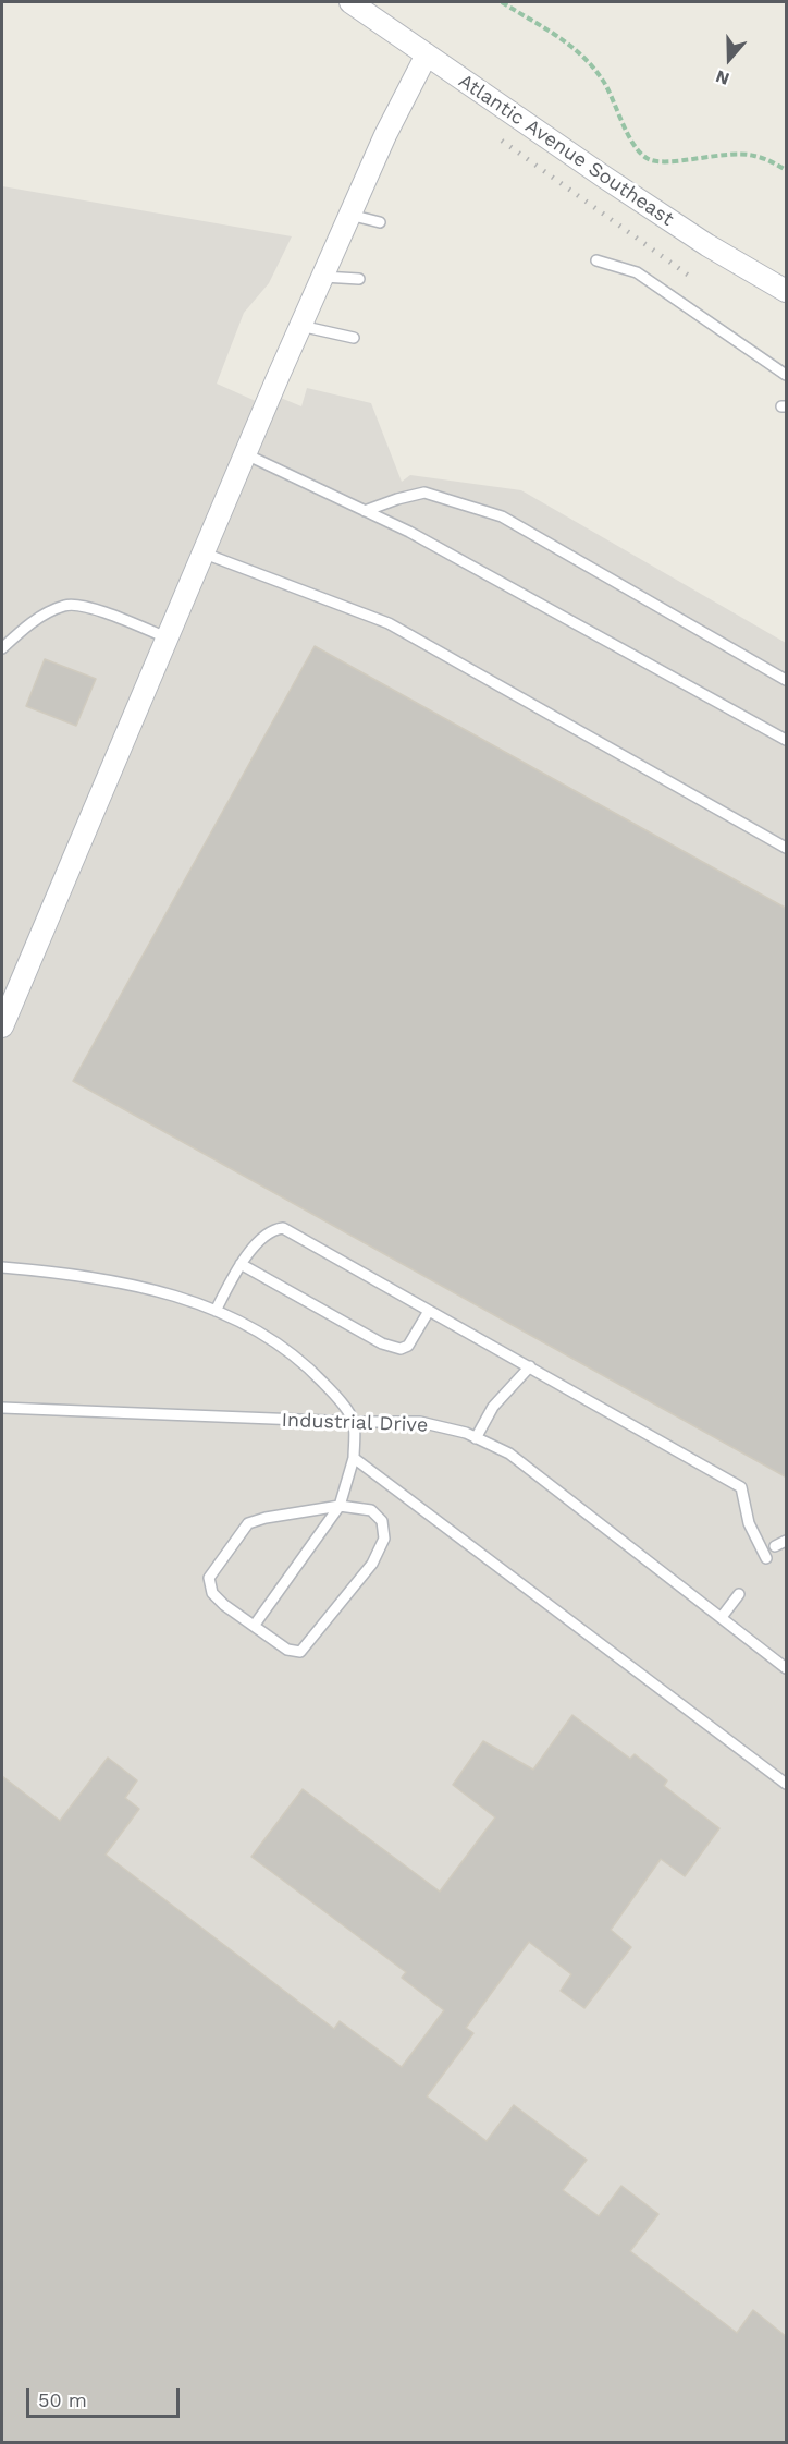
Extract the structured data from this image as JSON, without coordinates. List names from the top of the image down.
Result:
{
  "streets": {
    "street": ["Atlantic Avenue Southeast"],
    "lane": ["Industrial Drive"]
  },
  "scale_bar": "50 m",
  "north": "bottom"
}
